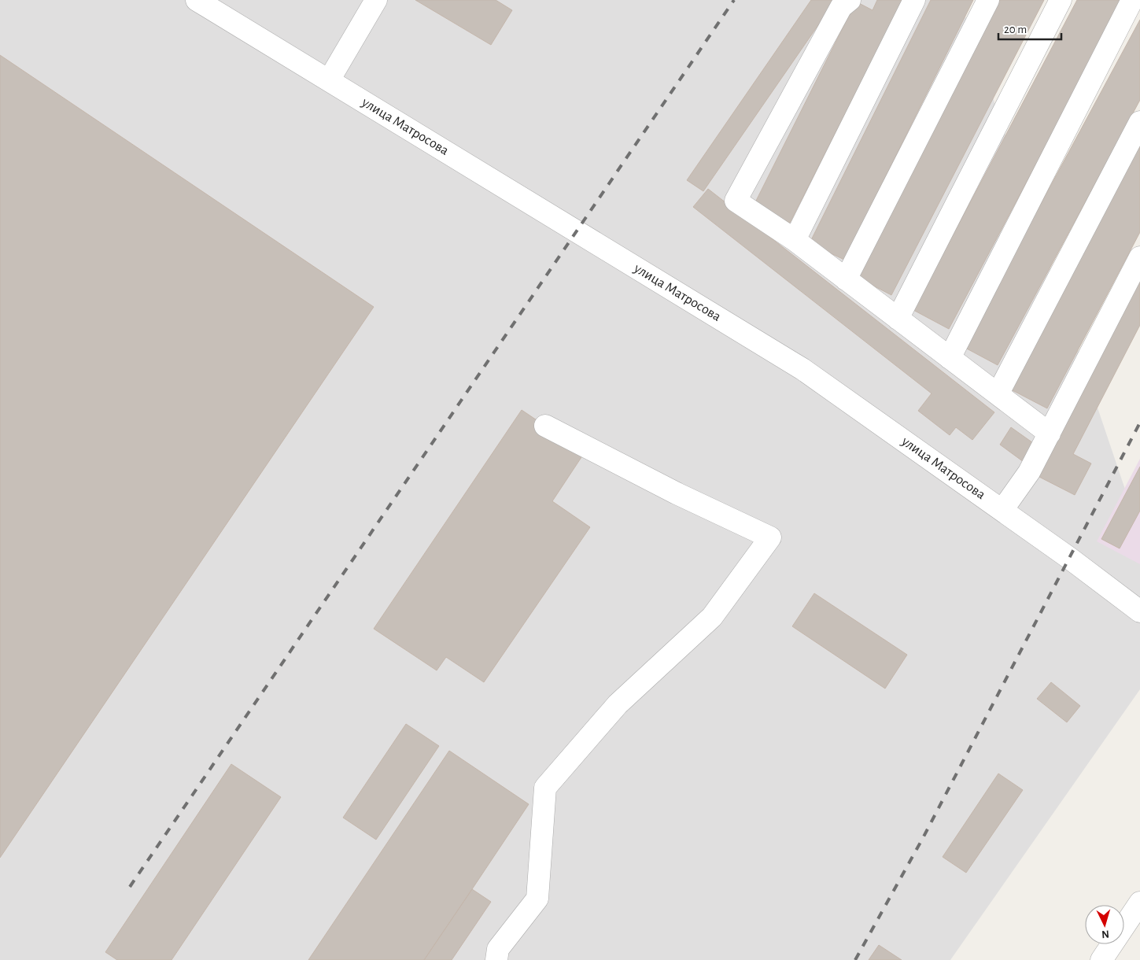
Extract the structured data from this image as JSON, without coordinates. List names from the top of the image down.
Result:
{
  "streets": {
    "street": ["улица Матросова"]
  },
  "scale_bar": "20 m",
  "north": "bottom"
}
